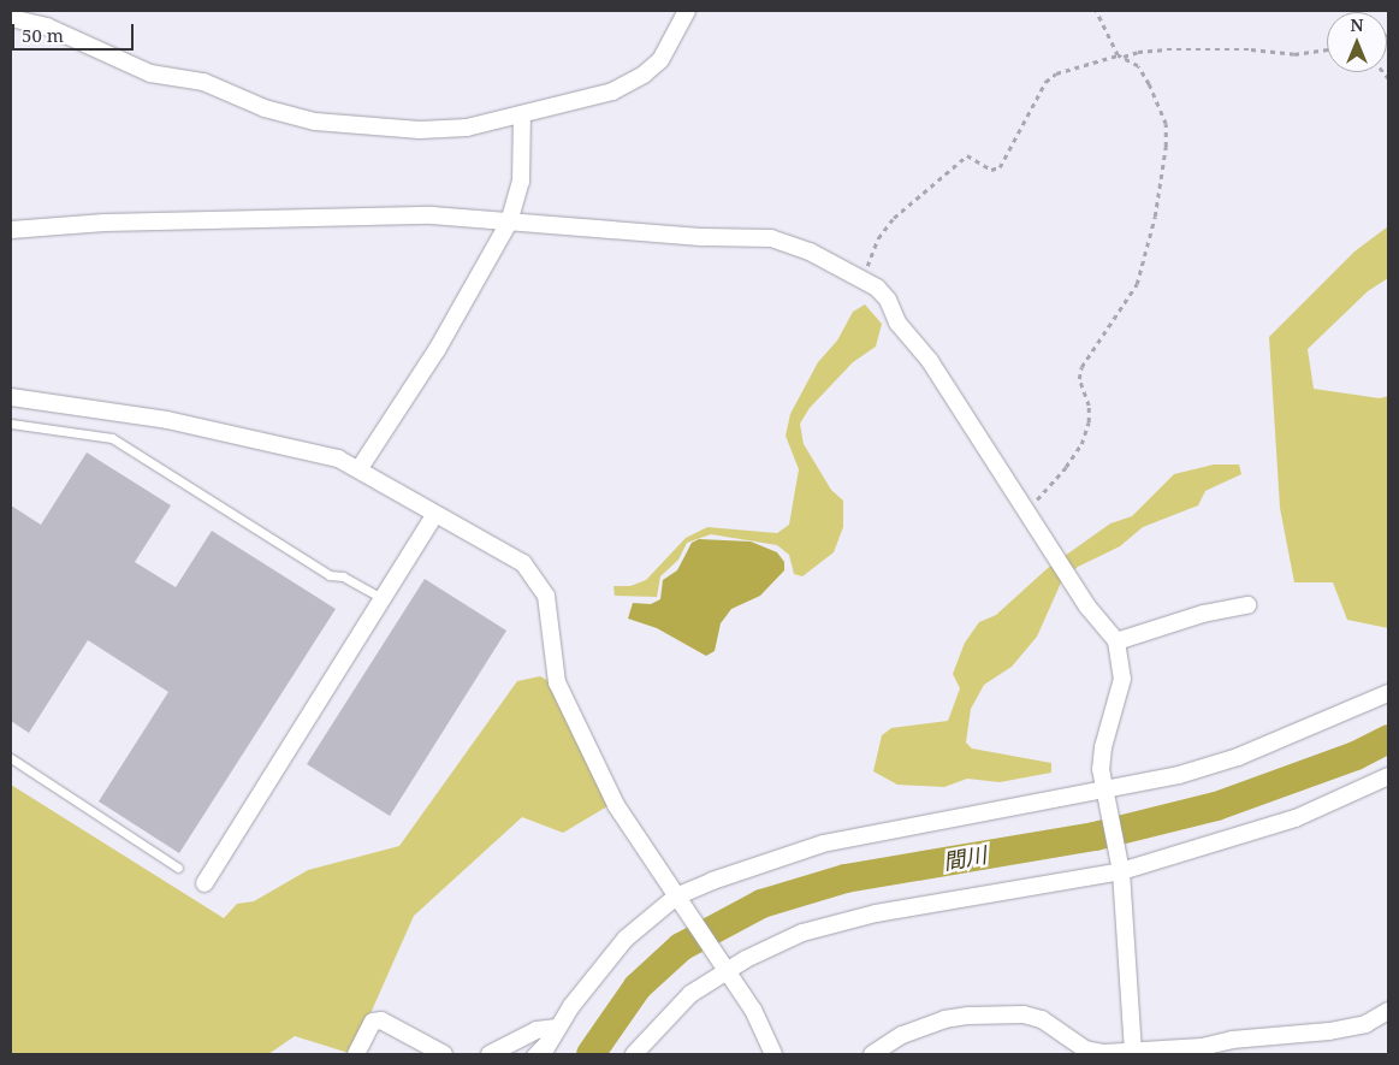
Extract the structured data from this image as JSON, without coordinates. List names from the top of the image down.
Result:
{
  "water": ["間川"],
  "scale_bar": "50 m",
  "north": "top"
}
